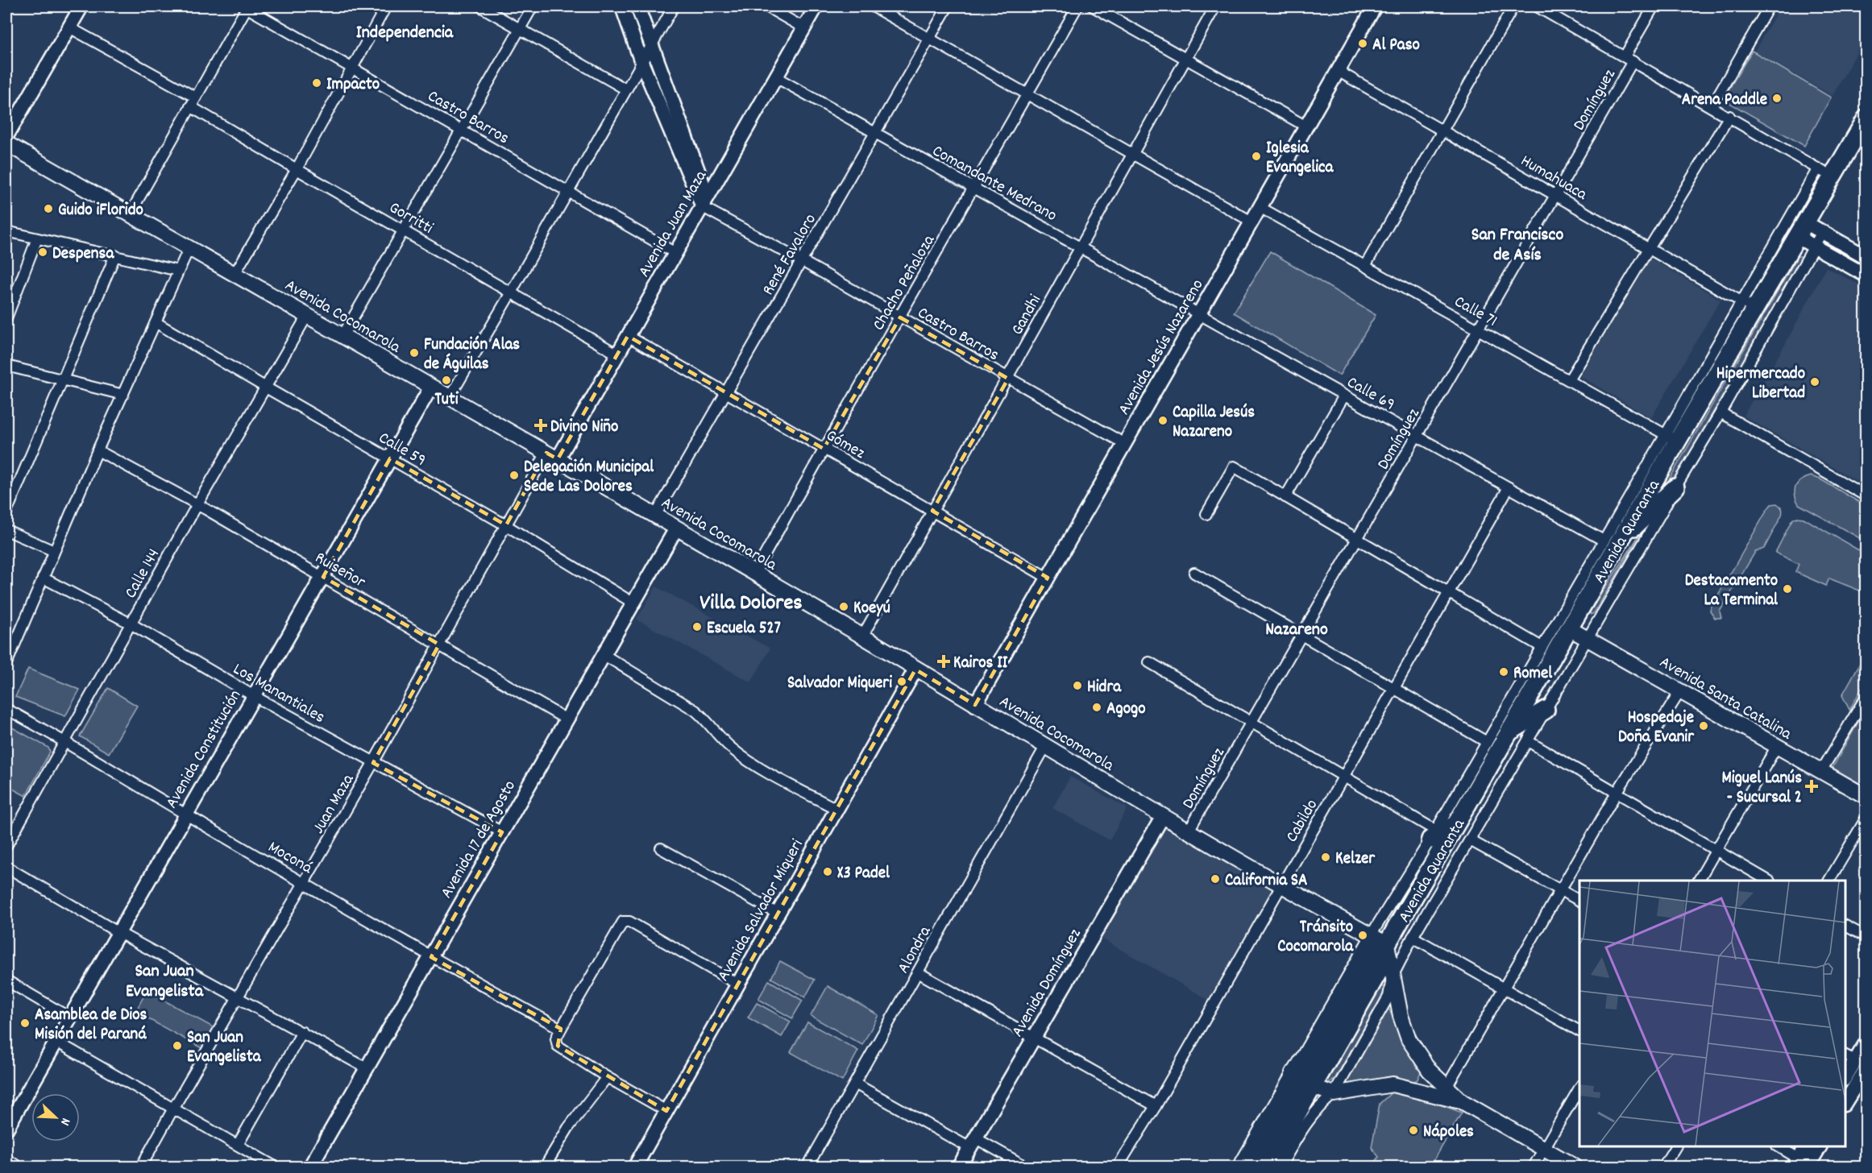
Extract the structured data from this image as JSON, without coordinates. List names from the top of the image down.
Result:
{
  "streets": {
    "highway": ["Avenida Quaranta"],
    "main road": [
      "Avenida Juan Maza",
      "Avenida Cocomarola",
      "Avenida Jesús Nazareno",
      "Avenida Santa Catalina",
      "Avenida Constitución",
      "Avenida 17 de Agosto",
      "Avenida Salvador Miqueri",
      "Avenida Domínguez"
    ],
    "street": [
      "Domínguez",
      "Castro Barros",
      "Humahuaca",
      "Comandante Medrano",
      "Gorritti",
      "René Favaloro",
      "Chacho Peñaloza",
      "Calle 71",
      "Gandhi",
      "Calle 69",
      "Gómez",
      "Calle 59",
      "Ruiseñor",
      "Calle 144",
      "Los Manantiales",
      "Juan Maza",
      "Cabildo",
      "Moconá",
      "Alondra"
    ]
  },
  "crossings": [
    ["Domínguez", "Humahuaca"],
    ["Domínguez", "Calle 71"],
    ["Domínguez", "Avenida Cocomarola"],
    ["Domínguez", "Calle 69"],
    ["Castro Barros", "Avenida Juan Maza"],
    ["Castro Barros", "René Favaloro"],
    ["Castro Barros", "Chacho Peñaloza"],
    ["Castro Barros", "Gandhi"],
    ["Castro Barros", "Avenida Jesús Nazareno"],
    ["Humahuaca", "Avenida Jesús Nazareno"],
    ["Humahuaca", "Avenida Quaranta"],
    ["Comandante Medrano", "Avenida Juan Maza"],
    ["Comandante Medrano", "René Favaloro"],
    ["Comandante Medrano", "Chacho Peñaloza"],
    ["Comandante Medrano", "Gandhi"],
    ["Comandante Medrano", "Avenida Jesús Nazareno"],
    ["Comandante Medrano", "Calle 69"],
    ["Gorritti", "Avenida Juan Maza"],
    ["Avenida Juan Maza", "Avenida Cocomarola"],
    ["Avenida Juan Maza", "Gómez"],
    ["Avenida Juan Maza", "Juan Maza"],
    ["René Favaloro", "Avenida Cocomarola"],
    ["René Favaloro", "Gómez"],
    ["Chacho Peñaloza", "Avenida Cocomarola"],
    ["Chacho Peñaloza", "Gómez"],
    ["Calle 71", "Avenida Jesús Nazareno"],
    ["Calle 71", "Avenida Quaranta"],
    ["Gandhi", "Avenida Cocomarola"],
    ["Gandhi", "Gómez"],
    ["Avenida Cocomarola", "Avenida Jesús Nazareno"],
    ["Avenida Cocomarola", "Avenida Quaranta"],
    ["Avenida Cocomarola", "Calle 144"],
    ["Avenida Cocomarola", "Avenida Constitución"],
    ["Avenida Cocomarola", "Juan Maza"],
    ["Avenida Cocomarola", "Cabildo"],
    ["Avenida Cocomarola", "Avenida 17 de Agosto"],
    ["Avenida Cocomarola", "Avenida Salvador Miqueri"],
    ["Avenida Cocomarola", "Alondra"],
    ["Avenida Cocomarola", "Avenida Domínguez"],
    ["Avenida Jesús Nazareno", "Calle 69"],
    ["Avenida Jesús Nazareno", "Gómez"],
    ["Calle 69", "Avenida Quaranta"],
    ["Calle 69", "Cabildo"],
    ["Calle 59", "Calle 144"],
    ["Calle 59", "Avenida Constitución"],
    ["Calle 59", "Juan Maza"],
    ["Calle 59", "Avenida 17 de Agosto"],
    ["Avenida Quaranta", "Avenida Santa Catalina"],
    ["Ruiseñor", "Calle 144"],
    ["Ruiseñor", "Avenida Constitución"],
    ["Ruiseñor", "Juan Maza"],
    ["Ruiseñor", "Avenida 17 de Agosto"],
    ["Calle 144", "Los Manantiales"],
    ["Calle 144", "Moconá"],
    ["Los Manantiales", "Avenida Constitución"],
    ["Los Manantiales", "Juan Maza"],
    ["Los Manantiales", "Avenida 17 de Agosto"],
    ["Avenida Constitución", "Moconá"],
    ["Juan Maza", "Moconá"],
    ["Avenida 17 de Agosto", "Moconá"],
    ["Moconá", "Avenida Salvador Miqueri"]
  ],
  "districts": [
    "Independencia",
    "San Francisco de Asís",
    "Villa Dolores",
    "Nazareno",
    "San Juan Evangelista"
  ],
  "places": {
    "other": [
      "Al Paso",
      "Impacto",
      "Arena Paddle",
      "Iglesia Evangelica",
      "Guido iFlorido",
      "Despensa",
      "Fundación Alas de Águilas",
      "Tuti",
      "Hipermercado Libertad",
      "Capilla Jesús Nazareno",
      "Delegación Municipal Sede Las Dolores",
      "Destacamento La Terminal",
      "Koeyú",
      "Escuela 527",
      "Romel",
      "Salvador Miqueri",
      "Hidra",
      "Agogo",
      "Hospedaje Doña Evanir",
      "Kelzer",
      "X3 Padel",
      "California SA",
      "Tránsito Cocomarola",
      "Asamblea de Dios Misión del Paraná",
      "San Juan Evangelista",
      "Nápoles"
    ],
    "health": ["Divino Niño", "Kairos II", "Miguel Lanús - Sucursal 2"]
  },
  "north": "bottom right"
}
